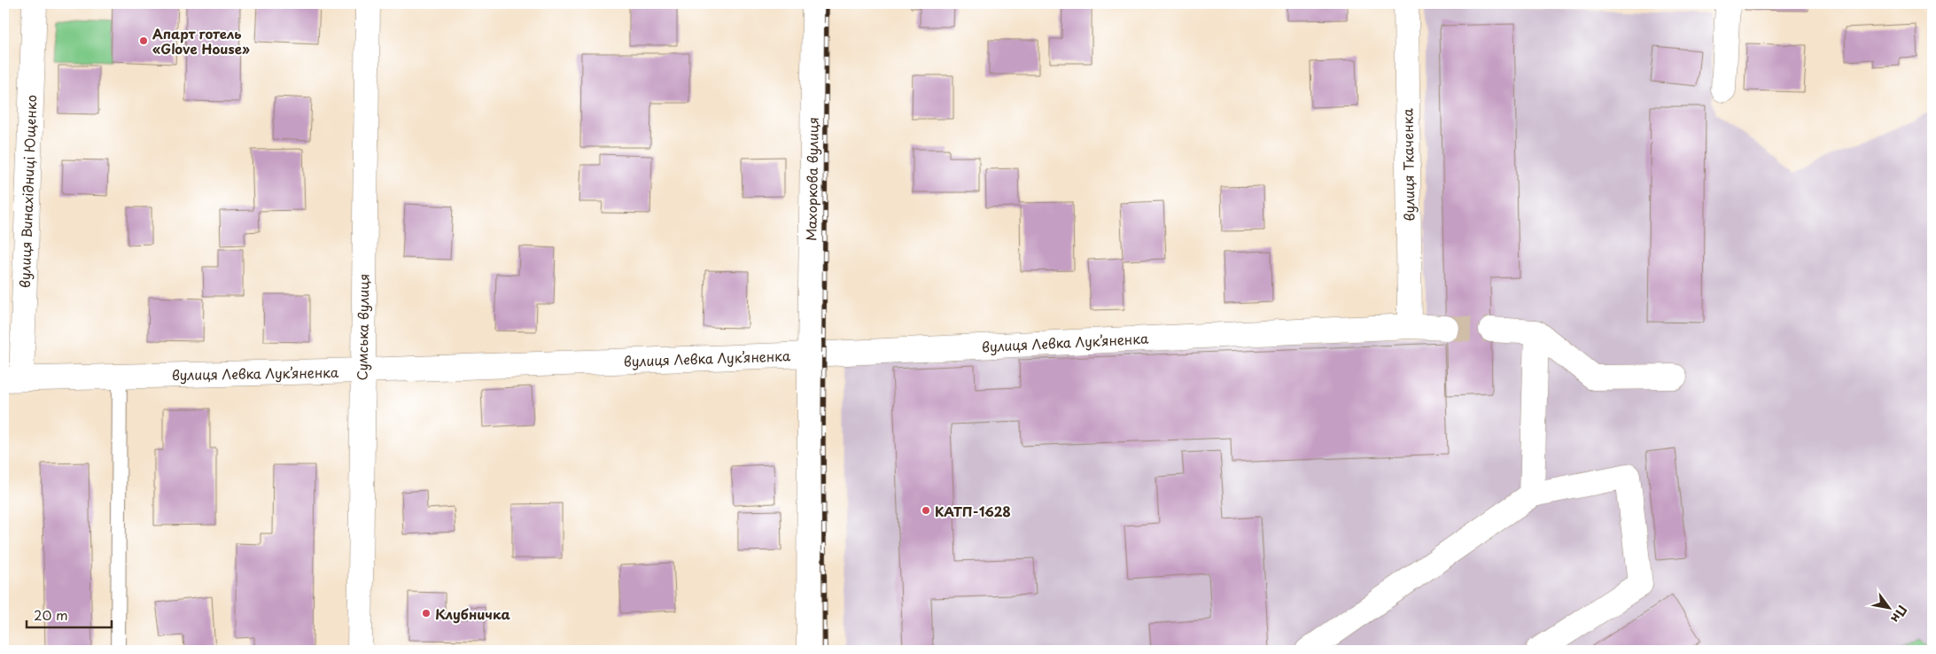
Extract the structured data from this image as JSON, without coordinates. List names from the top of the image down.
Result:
{
  "streets": {
    "street": [
      "вулиця Ткаченка",
      "Махоркова вулиця",
      "вулиця Винахідниці Ющенко",
      "Сумська вулиця",
      "вулиця Левка Лукʼяненка"
    ]
  },
  "crossings": [
    ["вулиця Ткаченка", "вулиця Левка Лукʼяненка"],
    ["Махоркова вулиця", "вулиця Левка Лукʼяненка"],
    ["вулиця Винахідниці Ющенко", "вулиця Левка Лукʼяненка"],
    ["Сумська вулиця", "вулиця Левка Лукʼяненка"]
  ],
  "places": ["Апарт готель «Glove House»", "КАТП-1628", "Клубничка"],
  "scale_bar": "20 m",
  "north": "bottom right"
}
